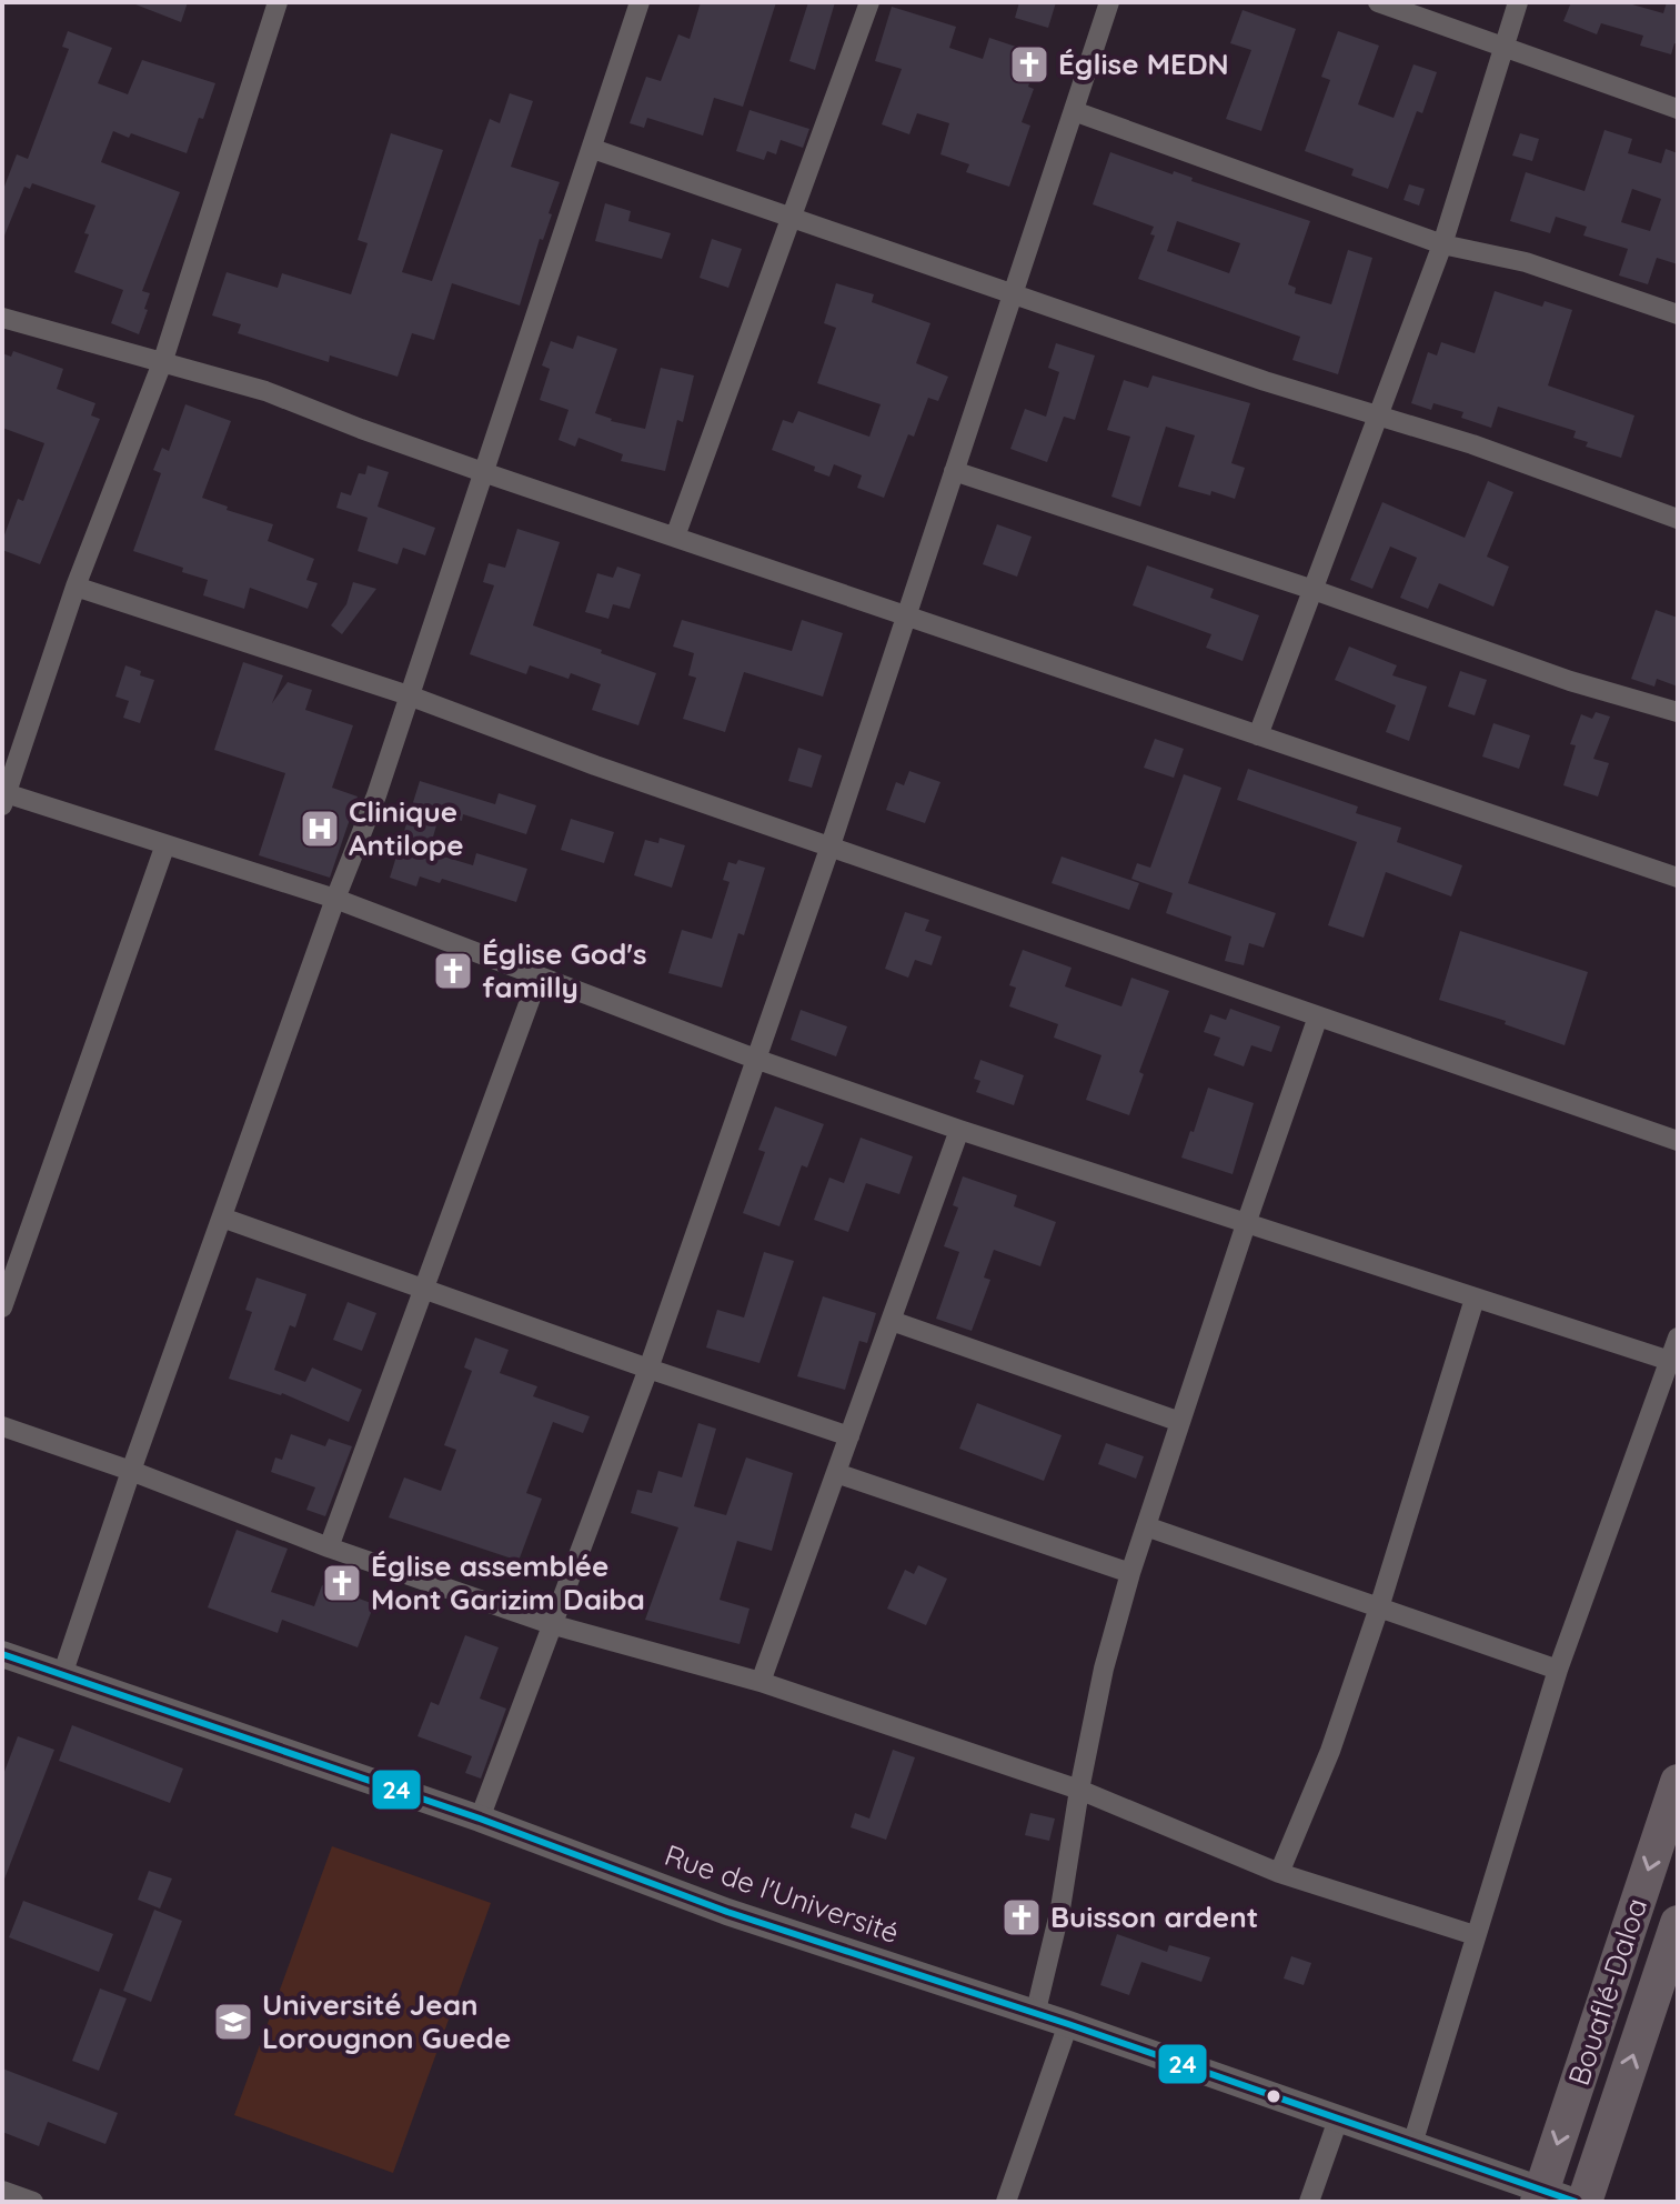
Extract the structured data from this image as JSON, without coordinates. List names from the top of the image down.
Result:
{
  "streets": {
    "highway": ["Bouaflé-Daloa"],
    "street": ["Rue de l'Université"]
  },
  "crossings": [
    ["Rue de l'Université", "Bouaflé-Daloa"]
  ],
  "places": {
    "church": [
      "Église MEDN",
      "Église God's familly",
      "Église assemblée Mont Garizim Daiba",
      "Buisson ardent"
    ],
    "hospital": ["Clinique Antilope"],
    "school or university": ["Université Jean Lorougnon Guede"]
  },
  "lines": ["transit line 24"]
}
